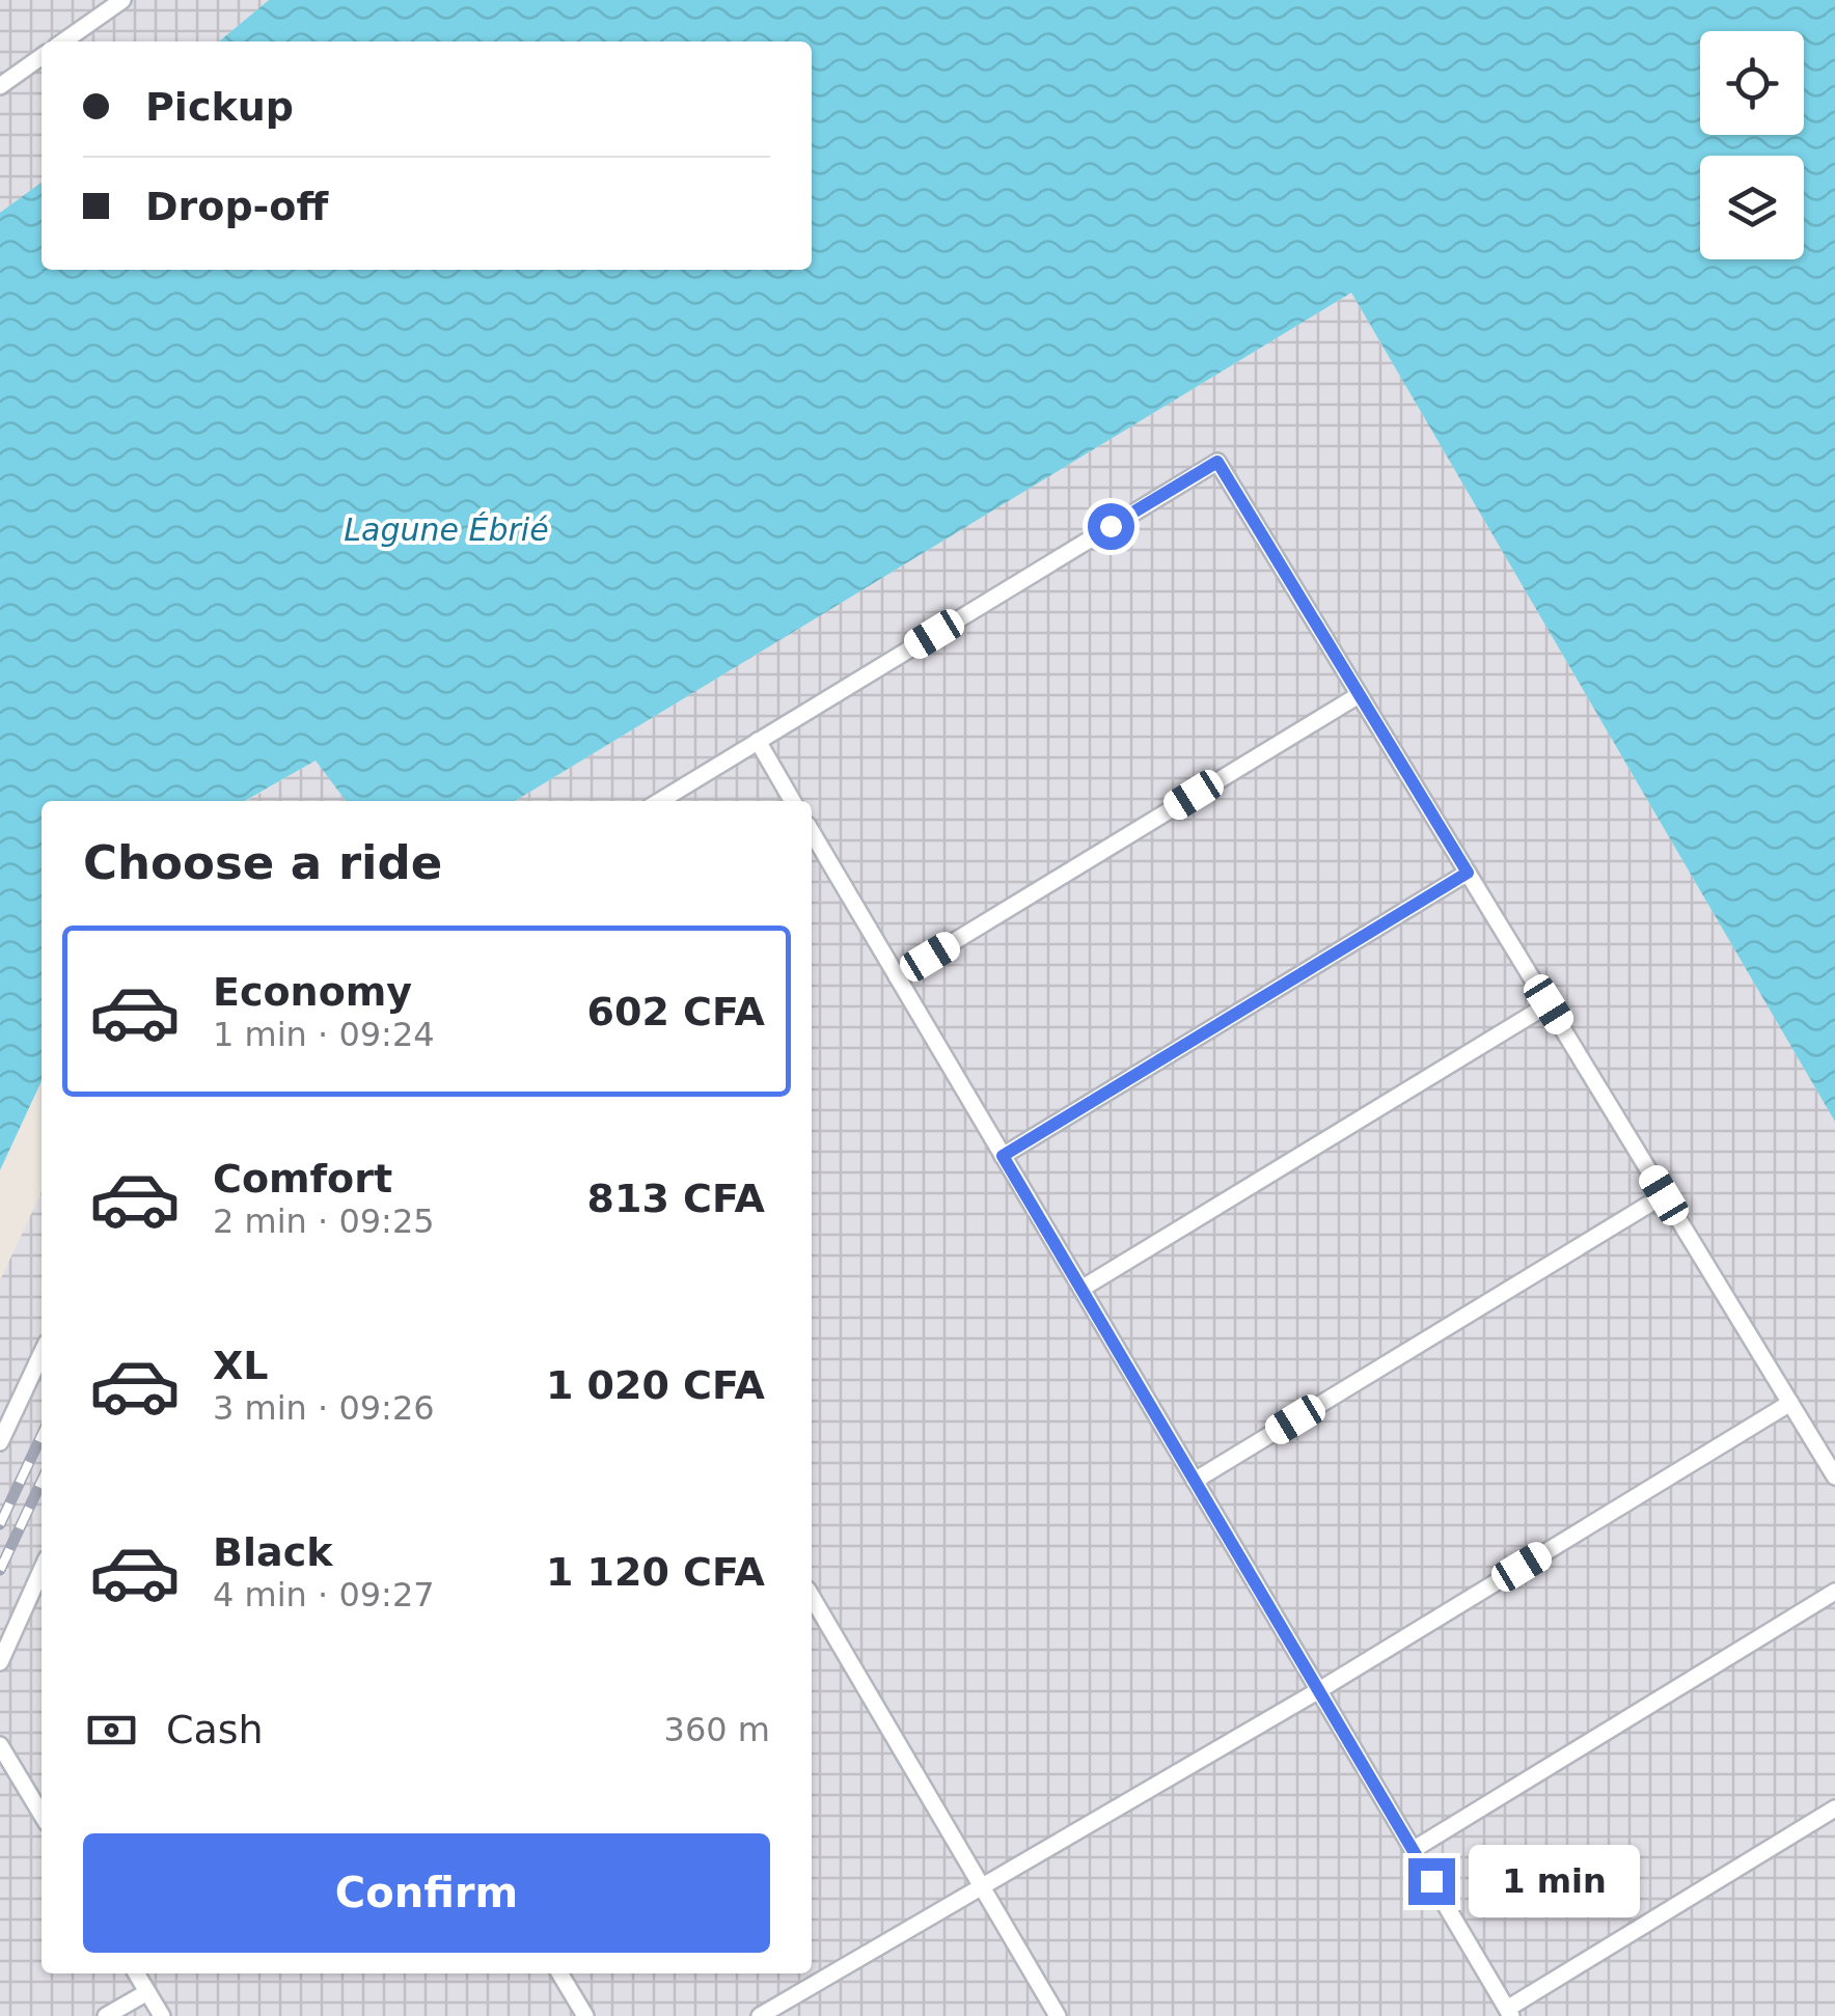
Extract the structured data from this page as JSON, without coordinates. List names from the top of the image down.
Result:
{
  "water": ["Lagune Ébrié"],
  "page": {
    "banner": ["Pickup", "Drop-off"],
    "heading": "Choose a ride",
    "list": [
      {
        "name": "Economy",
        "note": "1 min · 09:24",
        "value": "602 CFA"
      },
      {
        "name": "Comfort",
        "note": "2 min · 09:25",
        "value": "813 CFA"
      },
      {
        "name": "XL",
        "note": "3 min · 09:26",
        "value": "1 020 CFA"
      },
      {
        "name": "Black",
        "note": "4 min · 09:27",
        "value": "1 120 CFA"
      }
    ],
    "pay": ["Cash", "360 m"],
    "buttons": "Confirm",
    "bubble": "1 min"
  }
}
